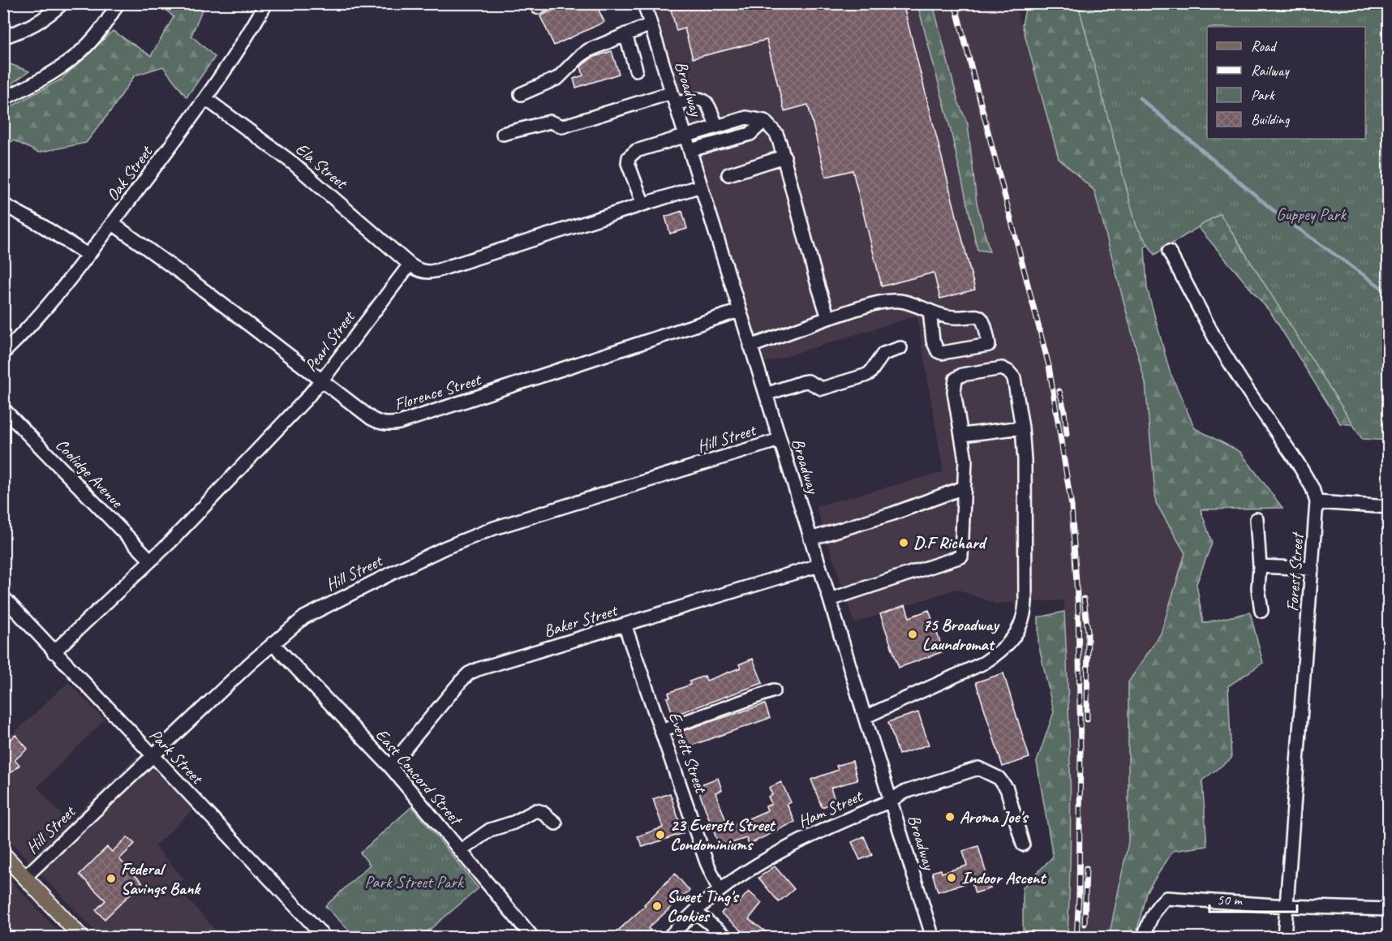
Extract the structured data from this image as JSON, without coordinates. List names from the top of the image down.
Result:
{
  "streets": {
    "street": [
      "Broadway",
      "Ela Street",
      "Oak Street",
      "Pearl Street",
      "Florence Street",
      "Hill Street",
      "Coolidge Avenue",
      "Forest Street",
      "Baker Street",
      "Everett Street",
      "Park Street",
      "East Concord Street",
      "Ham Street"
    ]
  },
  "crossings": [
    ["Broadway", "Florence Street"],
    ["Broadway", "Hill Street"],
    ["Broadway", "Baker Street"],
    ["Broadway", "Ham Street"],
    ["Ela Street", "Oak Street"],
    ["Ela Street", "Pearl Street"],
    ["Oak Street", "Florence Street"],
    ["Pearl Street", "Florence Street"],
    ["Pearl Street", "Coolidge Avenue"],
    ["Pearl Street", "Park Street"],
    ["Hill Street", "Park Street"],
    ["Hill Street", "East Concord Street"],
    ["Baker Street", "Everett Street"],
    ["Baker Street", "East Concord Street"],
    ["Everett Street", "Ham Street"]
  ],
  "parks": ["Guppey Park", "Park Street Park"],
  "places": [
    "D.F Richard",
    "75 Broadway Laundromat",
    "Aroma Joe's",
    "23 Everett Street Condominiums",
    "Indoor Ascent",
    "Federal Savings Bank",
    "Sweet Ting's Cookies"
  ],
  "legend": [
    "Road",
    "Railway",
    "Park",
    "Building"
  ],
  "scale_bar": "50 m"
}
